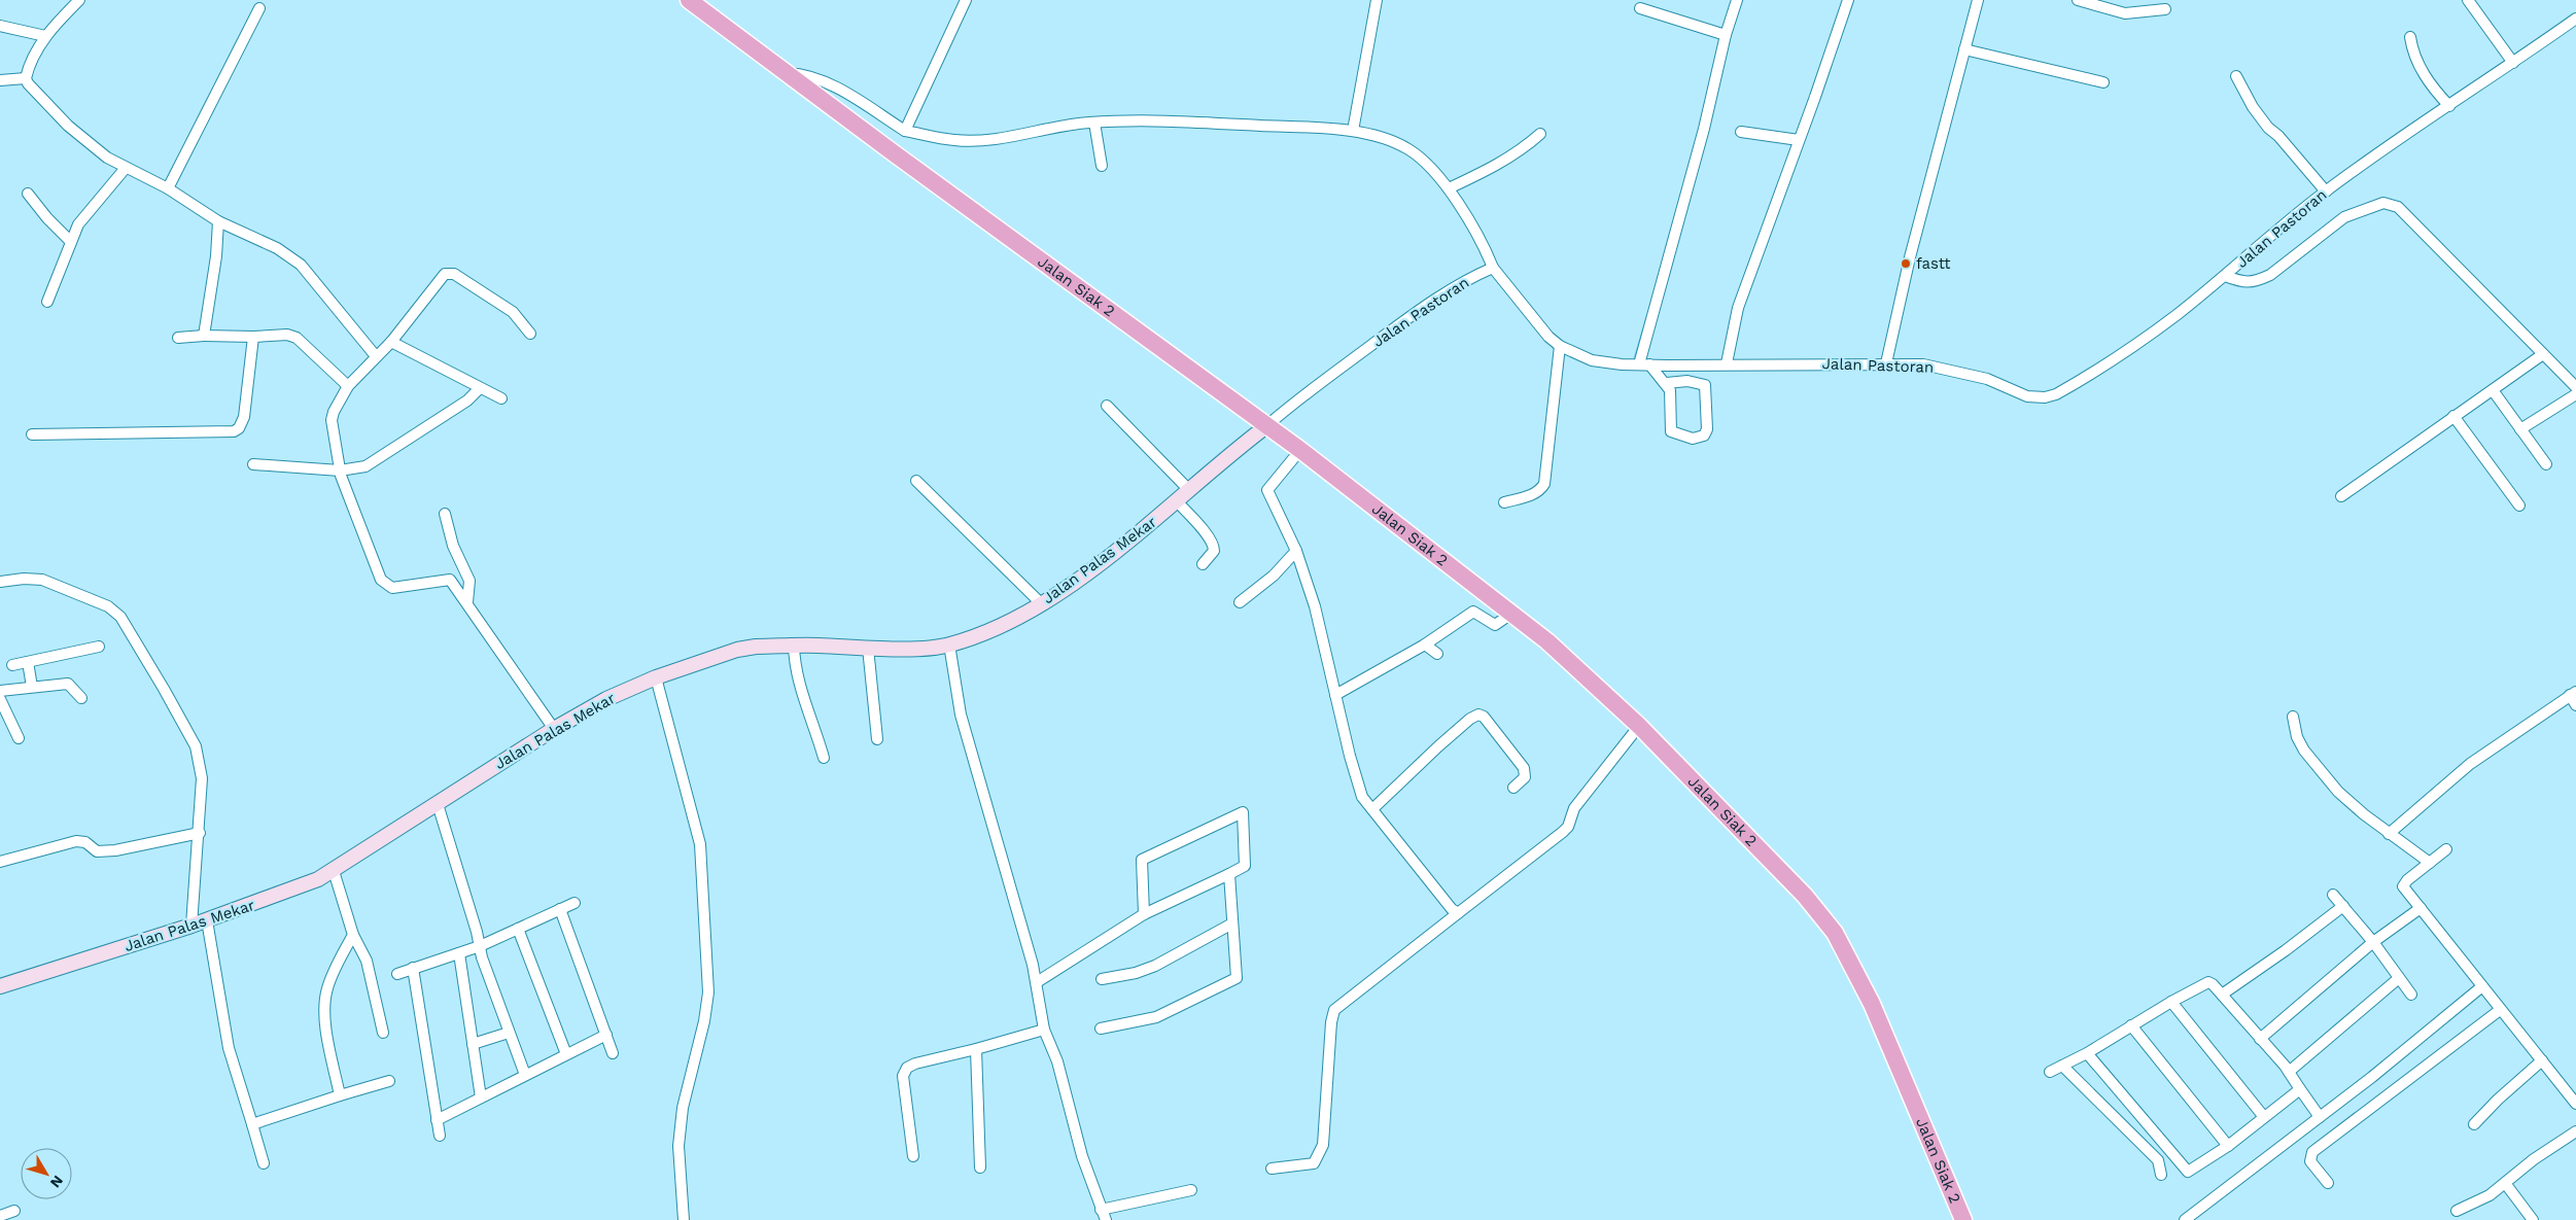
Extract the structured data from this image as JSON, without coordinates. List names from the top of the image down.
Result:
{
  "streets": {
    "highway": ["Jalan Siak 2"],
    "main road": ["Jalan Palas Mekar"],
    "street": ["Jalan Pastoran"]
  },
  "crossings": [
    ["Jalan Pastoran", "Jalan Siak 2"],
    ["Jalan Pastoran", "Jalan Palas Mekar"],
    ["Jalan Siak 2", "Jalan Palas Mekar"]
  ],
  "places": ["fastt"],
  "north": "bottom right"
}
